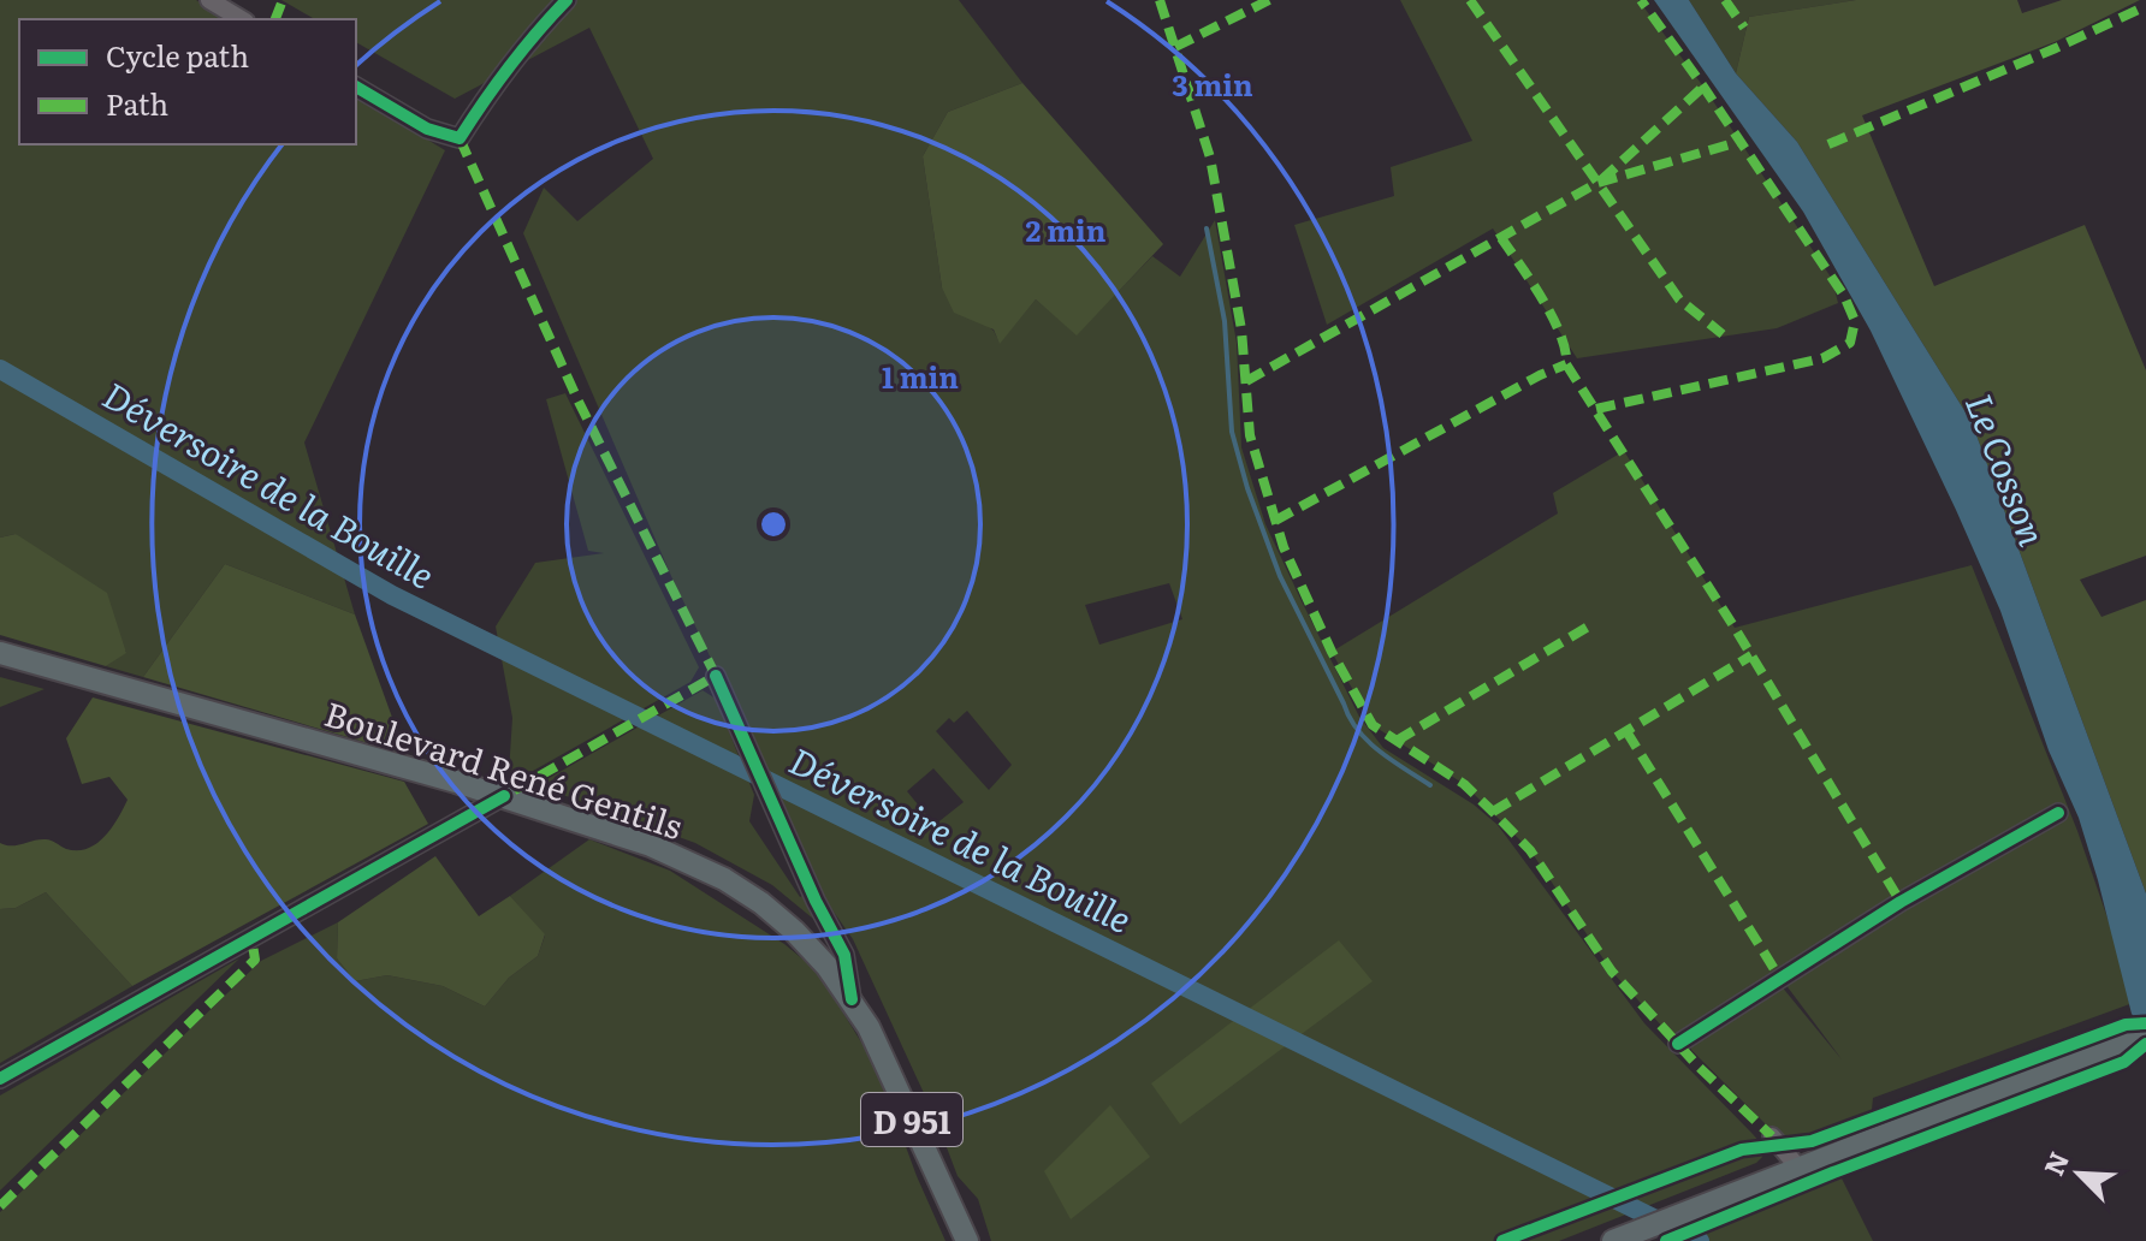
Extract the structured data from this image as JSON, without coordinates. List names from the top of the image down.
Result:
{
  "streets": {
    "main road": ["Boulevard René Gentils", "D 951"]
  },
  "water": ["Le Cosson", "Déversoire de la Bouille"],
  "legend": ["Cycle path", "Path"],
  "north": "top left",
  "rings": ["3 min", "2 min", "1 min"]
}
